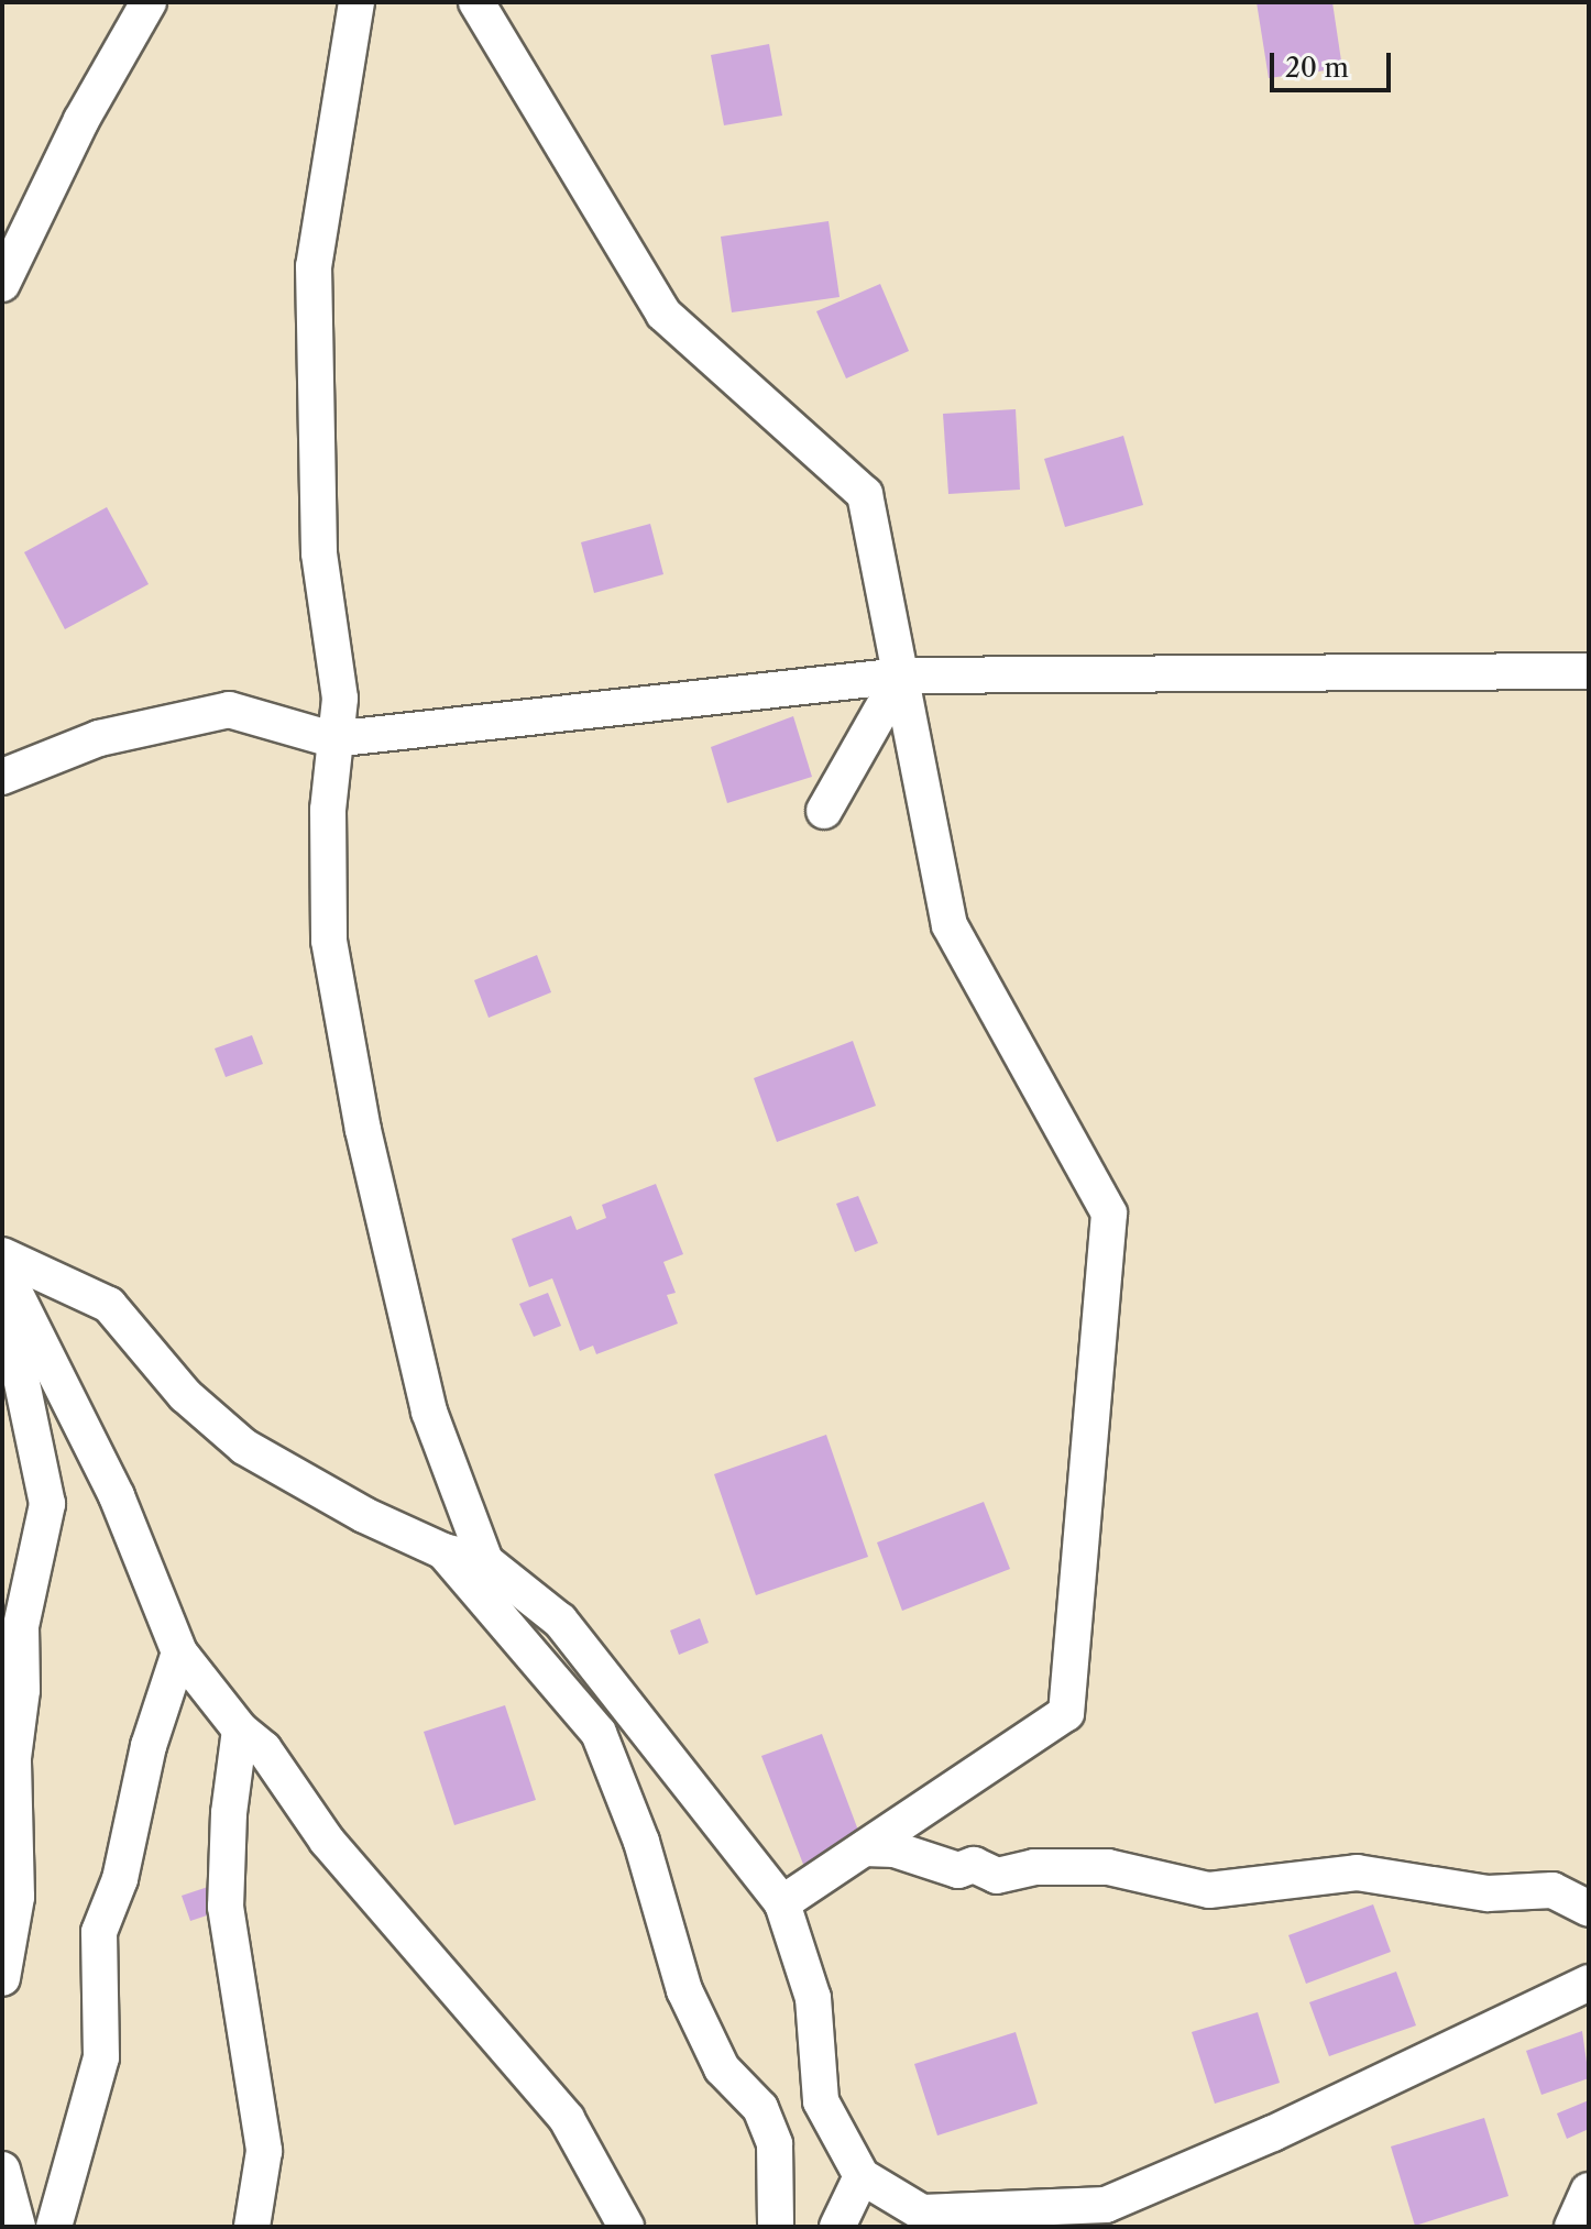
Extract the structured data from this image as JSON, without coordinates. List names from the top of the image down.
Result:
{
  "scale_bar": "20 m"
}
